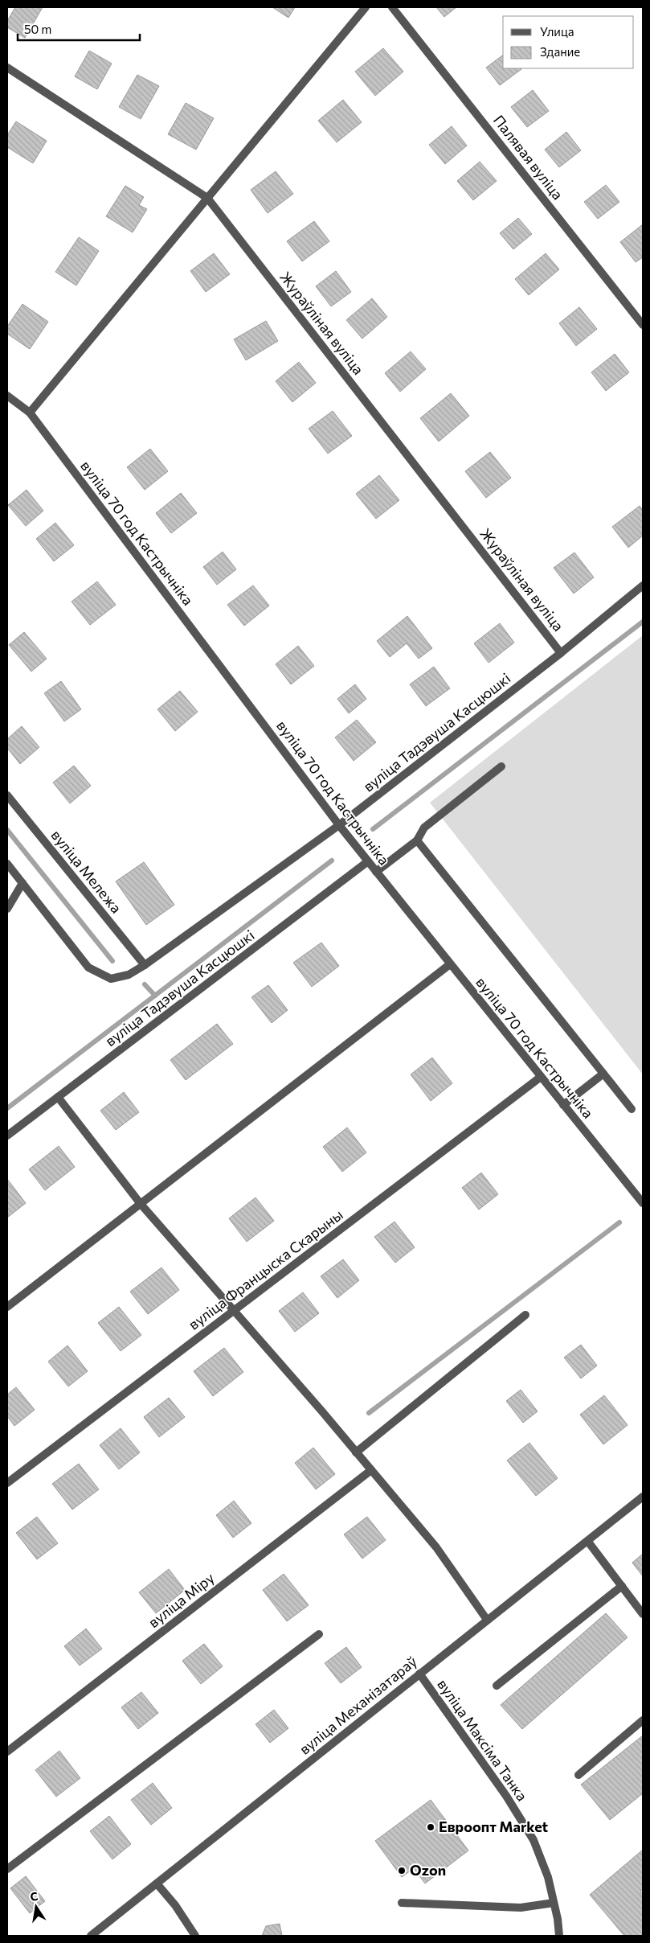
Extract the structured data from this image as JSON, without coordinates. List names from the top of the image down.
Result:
{
  "streets": {
    "street": [
      "Палявая вуліца",
      "Жураўліная вуліца",
      "вуліца 70 год Кастрычніка",
      "вуліца Тадэвуша Касцюшкі",
      "вуліца Мележа",
      "вуліца Францыска Скарыны",
      "вуліца Міру",
      "вуліца Механізатараў",
      "вуліца Максіма Танка"
    ]
  },
  "crossings": [
    ["Жураўліная вуліца", "вуліца Тадэвуша Касцюшкі"],
    ["вуліца 70 год Кастрычніка", "вуліца Тадэвуша Касцюшкі"],
    ["вуліца 70 год Кастрычніка", "вуліца Францыска Скарыны"],
    ["вуліца Тадэвуша Касцюшкі", "вуліца Мележа"],
    ["вуліца Механізатараў", "вуліца Максіма Танка"]
  ],
  "places": ["Евроопт Market", "Ozon"],
  "legend": ["Улица", "Здание"],
  "scale_bar": "50 m",
  "north": "top"
}
